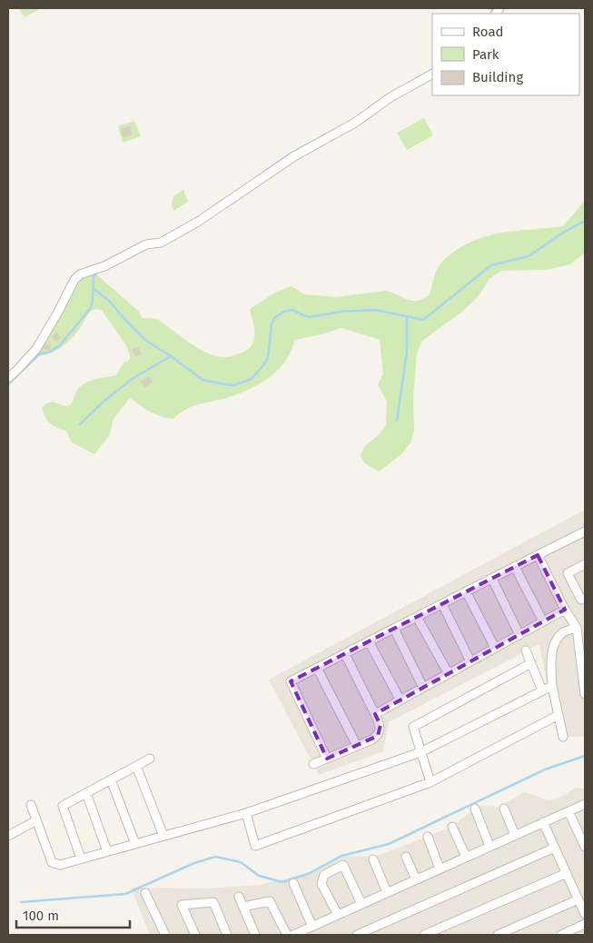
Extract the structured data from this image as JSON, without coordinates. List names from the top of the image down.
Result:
{
  "legend": ["Road", "Park", "Building"],
  "scale_bar": "100 m"
}
